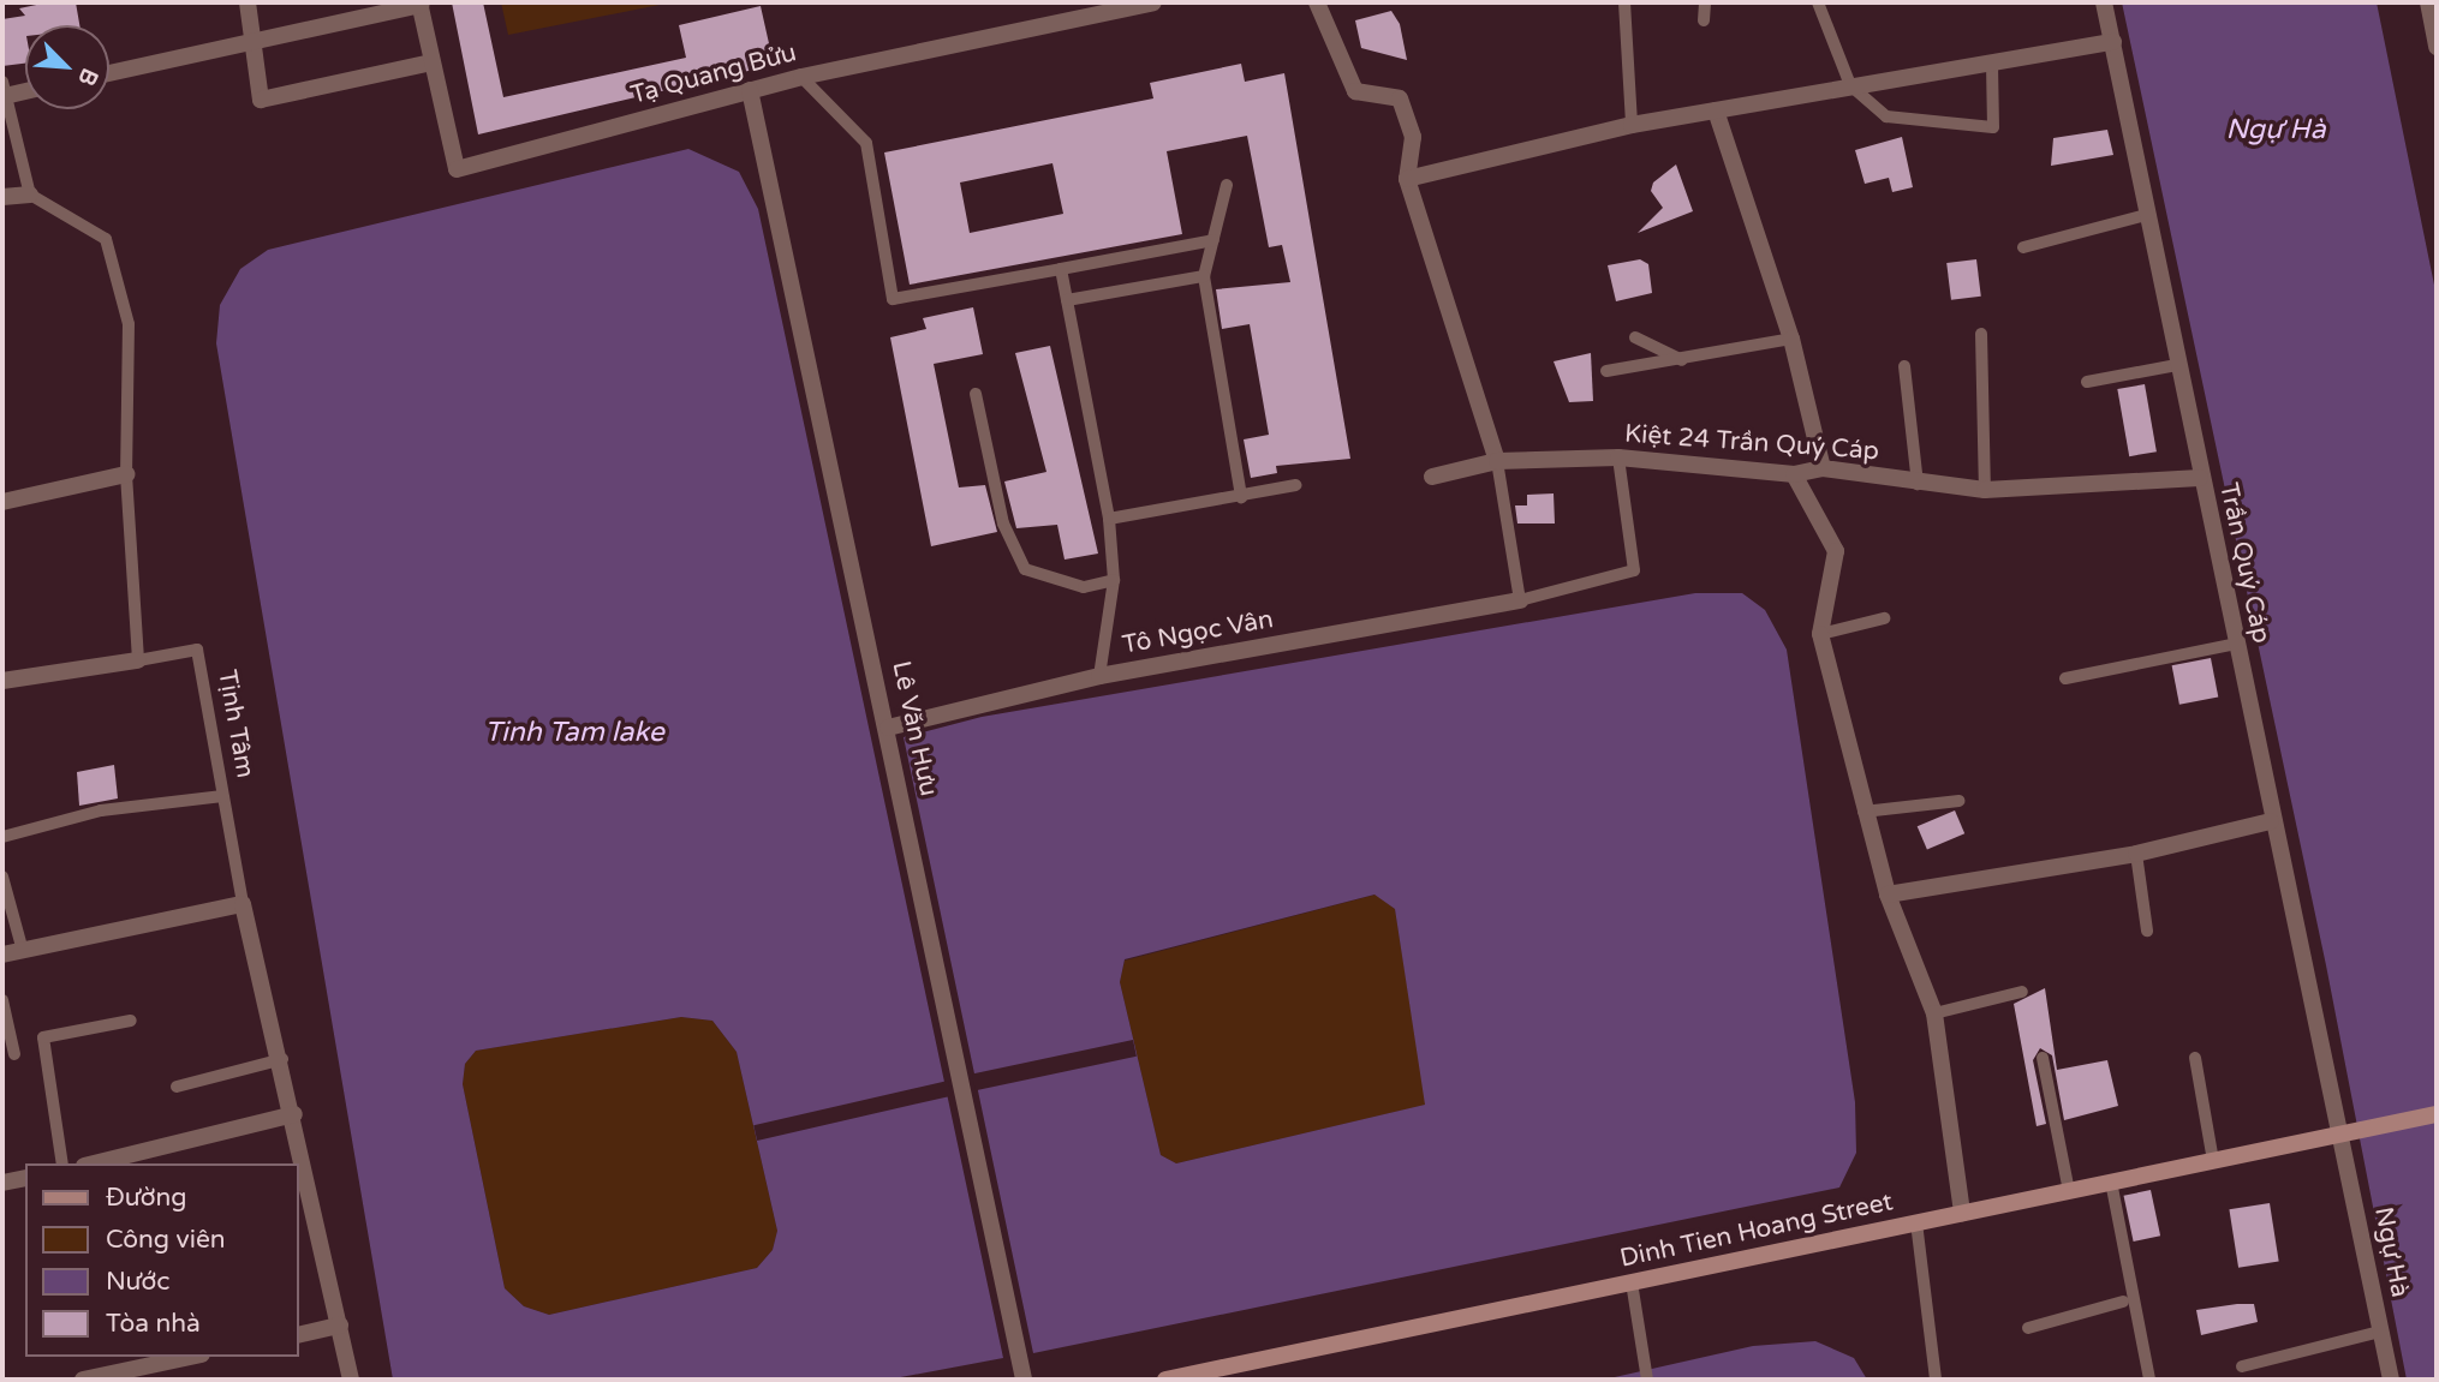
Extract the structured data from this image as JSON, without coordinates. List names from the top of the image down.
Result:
{
  "streets": {
    "main road": ["Dinh Tien Hoang Street"],
    "street": [
      "Tạ Quang Bửu",
      "Kiệt 24 Trần Quý Cáp",
      "Trần Quý Cáp",
      "Tô Ngọc Vân",
      "Tịnh Tâm",
      "Lê Văn Hưu",
      "Ngự Hà"
    ]
  },
  "crossings": [
    ["Tạ Quang Bửu", "Lê Văn Hưu"],
    ["Kiệt 24 Trần Quý Cáp", "Trần Quý Cáp"],
    ["Trần Quý Cáp", "Dinh Tien Hoang Street"],
    ["Trần Quý Cáp", "Ngự Hà"],
    ["Tô Ngọc Vân", "Lê Văn Hưu"],
    ["Dinh Tien Hoang Street", "Ngự Hà"]
  ],
  "water": ["Ngự Hà", "Tinh Tam lake"],
  "legend": [
    "Đường",
    "Công viên",
    "Nước",
    "Tòa nhà"
  ],
  "north": "bottom right"
}
